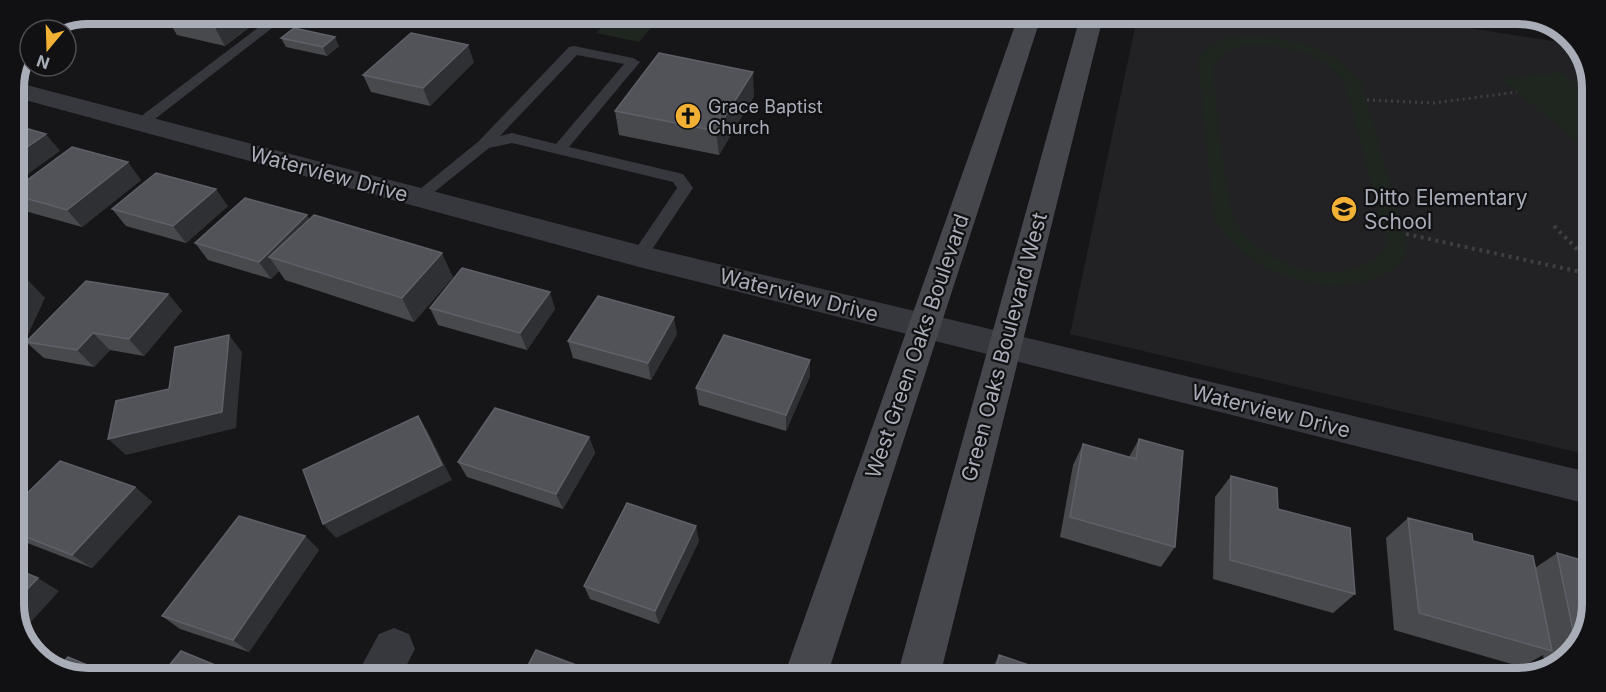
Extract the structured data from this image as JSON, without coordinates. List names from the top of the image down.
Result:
{
  "streets": {
    "main road": ["West Green Oaks Boulevard", "Green Oaks Boulevard West"],
    "street": ["Waterview Drive"]
  },
  "crossings": [
    ["Waterview Drive", "West Green Oaks Boulevard"],
    ["Waterview Drive", "Green Oaks Boulevard West"]
  ],
  "places": {
    "church": ["Grace Baptist Church"],
    "school or university": ["Ditto Elementary School"]
  },
  "north": "bottom"
}
